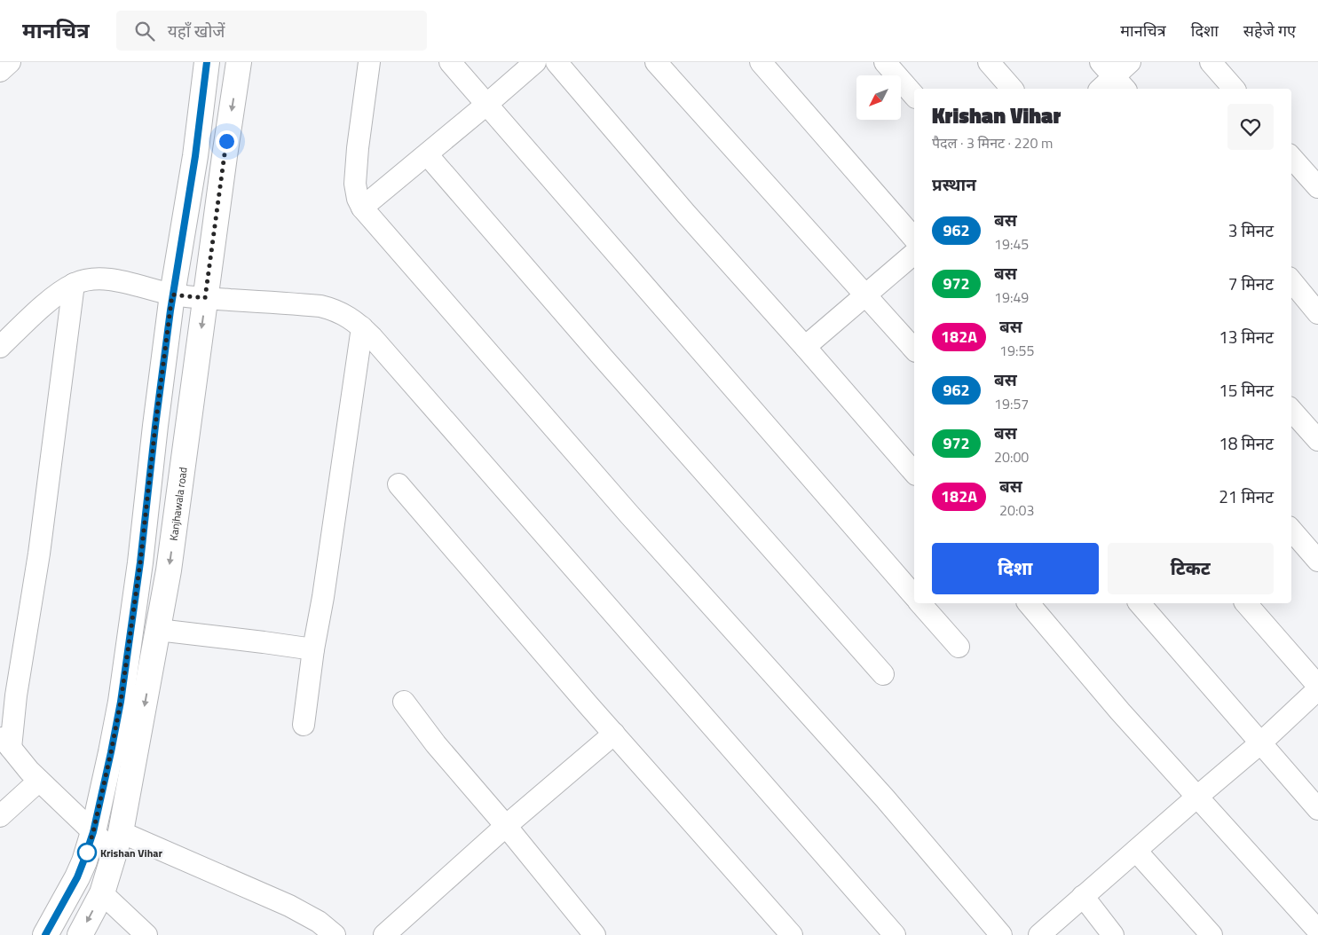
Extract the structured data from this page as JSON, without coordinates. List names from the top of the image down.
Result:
{
  "streets": {
    "main road": ["Kanjhawala road"]
  },
  "places": ["Krishan Vihar"],
  "lines": ["bus line 962"],
  "north": "bottom left",
  "page": {
    "header": "मानचित्र",
    "search": "यहाँ खोजें",
    "nav": ["मानचित्र", "दिशा", "सहेजे गए"],
    "heading": [
      ["Krishan Vihar", "पैदल · 3 मिनट · 220 m"],
      "प्रस्थान"
    ],
    "list": [
      {
        "mark": "962",
        "name": "बस",
        "note": "19:45",
        "value": "3 मिनट"
      },
      {
        "mark": "972",
        "name": "बस",
        "note": "19:49",
        "value": "7 मिनट"
      },
      {
        "mark": "182A",
        "name": "बस",
        "note": "19:55",
        "value": "13 मिनट"
      },
      {
        "mark": "962",
        "name": "बस",
        "note": "19:57",
        "value": "15 मिनट"
      },
      {
        "mark": "972",
        "name": "बस",
        "note": "20:00",
        "value": "18 मिनट"
      },
      {
        "mark": "182A",
        "name": "बस",
        "note": "20:03",
        "value": "21 मिनट"
      }
    ],
    "buttons": ["दिशा", "टिकट"]
  }
}
